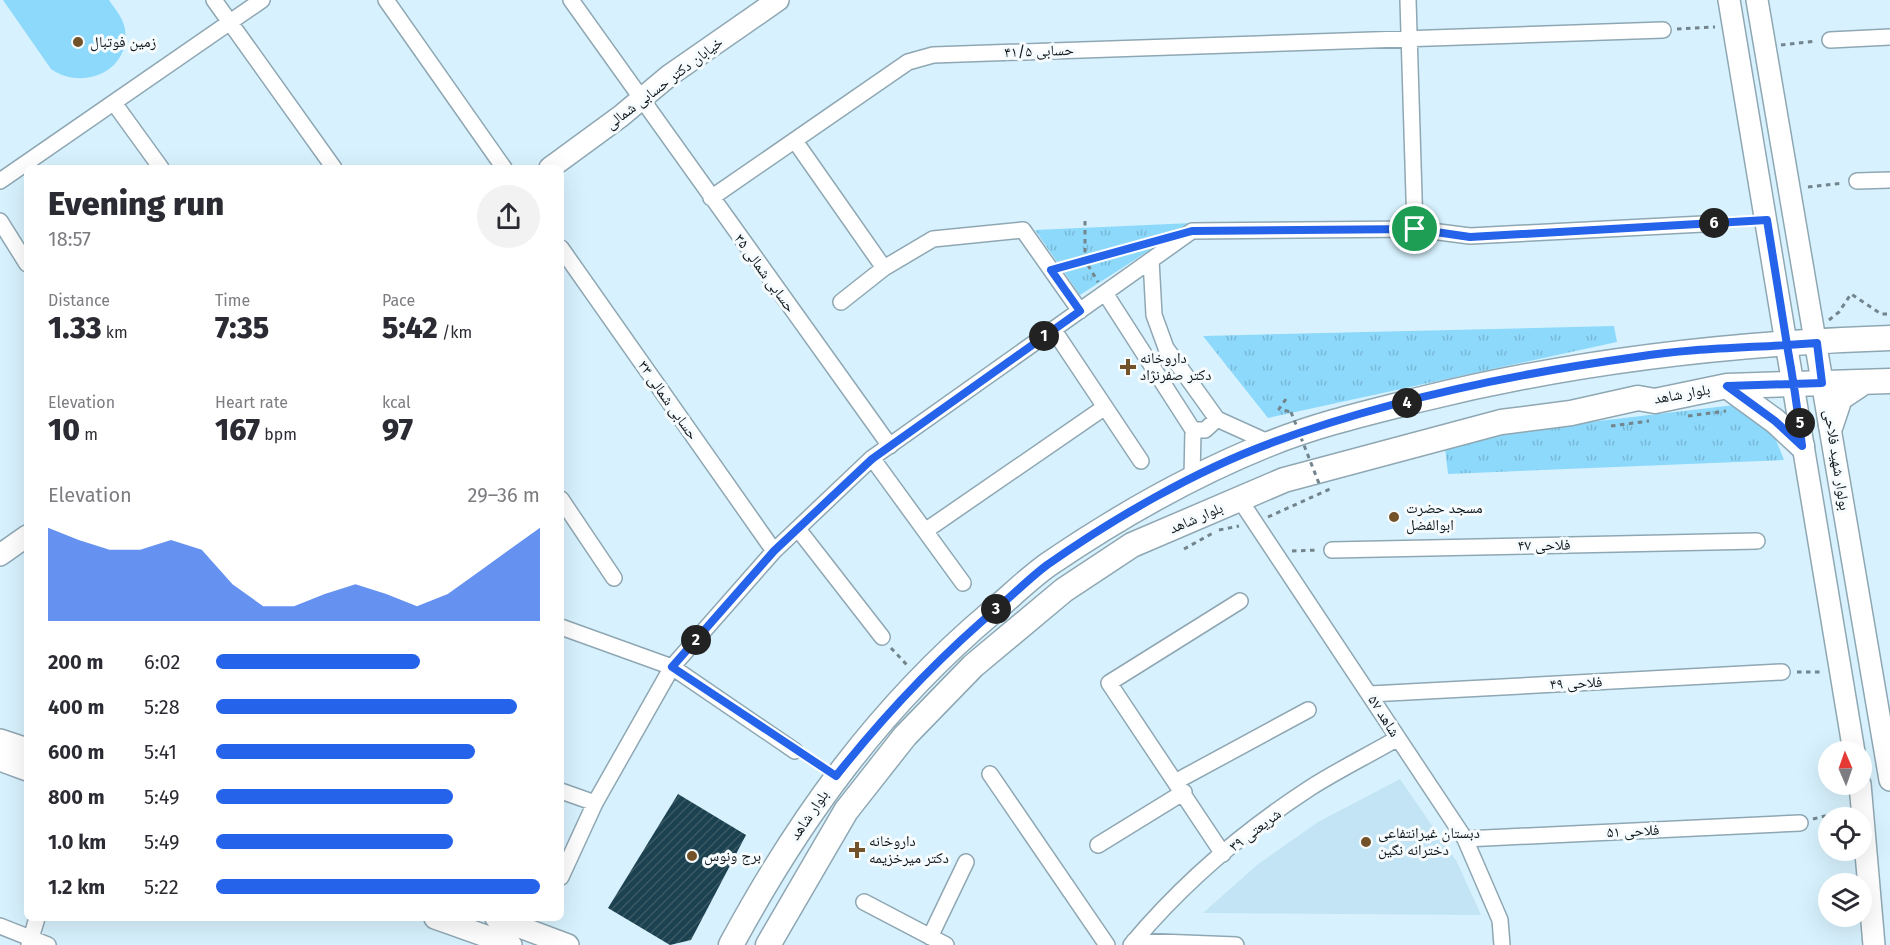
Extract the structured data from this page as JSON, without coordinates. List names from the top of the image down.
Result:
{
  "streets": {
    "main road": ["خیابان دکتر حسابی شمالی", "بلوار شاهد", "بولوار شهید فلاحی"],
    "street": [
      "حسابی ۴۱/۵",
      "حسابی شمالی ۳۵",
      "حسابی شمالی ۳۳",
      "فلاحی ۴۷",
      "فلاحی ۴۹",
      "شاهد ۵۷",
      "شریعتی ۳۹",
      "فلاحی ۵۱"
    ]
  },
  "crossings": [
    ["حسابی ۴۱/۵", "حسابی شمالی ۳۵"],
    ["خیابان دکتر حسابی شمالی", "حسابی شمالی ۳۵"],
    ["بلوار شاهد", "بولوار شهید فلاحی"],
    ["بلوار شاهد", "شاهد ۵۷"],
    ["فلاحی ۴۹", "شاهد ۵۷"],
    ["شاهد ۵۷", "شریعتی ۳۹"],
    ["شاهد ۵۷", "فلاحی ۵۱"]
  ],
  "places": {
    "other": [
      "زمین فوتبال",
      "مسجد حضرت ابوالفضل",
      "دبستان غیرانتفاعی دخترانه نگین",
      "برج ونوس"
    ],
    "health": ["داروخانه دکتر صفرنژاد", "داروخانه دکتر میرخزیمه"]
  },
  "north": "top",
  "page": {
    "heading": ["Evening run", "18:57"],
    "pins": [
      "6",
      "1",
      "4",
      "5",
      "3",
      "2"
    ],
    "stats": [
      ["Distance", "1.33 km"],
      ["Time", "7:35"],
      ["Pace", "5:42 /km"],
      ["Elevation", "10 m"],
      ["Heart rate", "167 bpm"],
      ["kcal", "97"]
    ],
    "chart": ["Elevation", "29–36 m"],
    "list": [
      {
        "name": "200 m",
        "note": "6:02"
      },
      {
        "name": "400 m",
        "note": "5:28"
      },
      {
        "name": "600 m",
        "note": "5:41"
      },
      {
        "name": "800 m",
        "note": "5:49"
      },
      {
        "name": "1.0 km",
        "note": "5:49"
      },
      {
        "name": "1.2 km",
        "note": "5:22"
      }
    ]
  }
}
